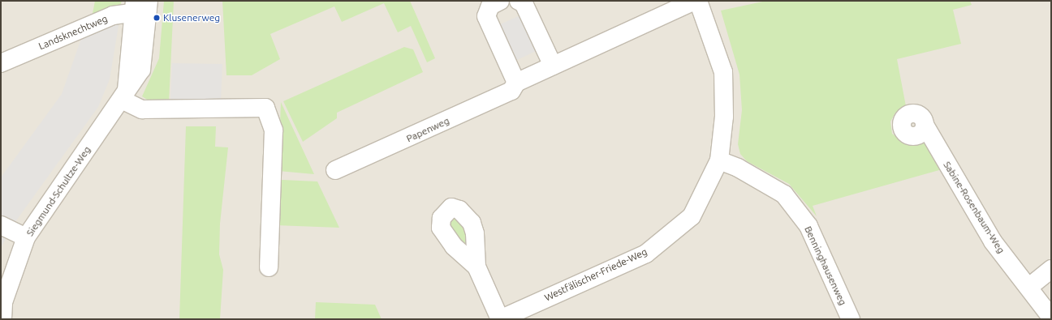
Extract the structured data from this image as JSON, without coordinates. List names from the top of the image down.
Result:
{
  "streets": {
    "street": [
      "Landsknechtweg",
      "Papenweg",
      "Siegmund-Schultze-Weg",
      "Sabine-Rosenbaum-Weg",
      "Benninghausenweg",
      "Westfälischer-Friede-Weg"
    ]
  },
  "crossings": [
    ["Landsknechtweg", "Siegmund-Schultze-Weg"],
    ["Benninghausenweg", "Westfälischer-Friede-Weg"]
  ],
  "places": ["Klusenerweg"]
}
